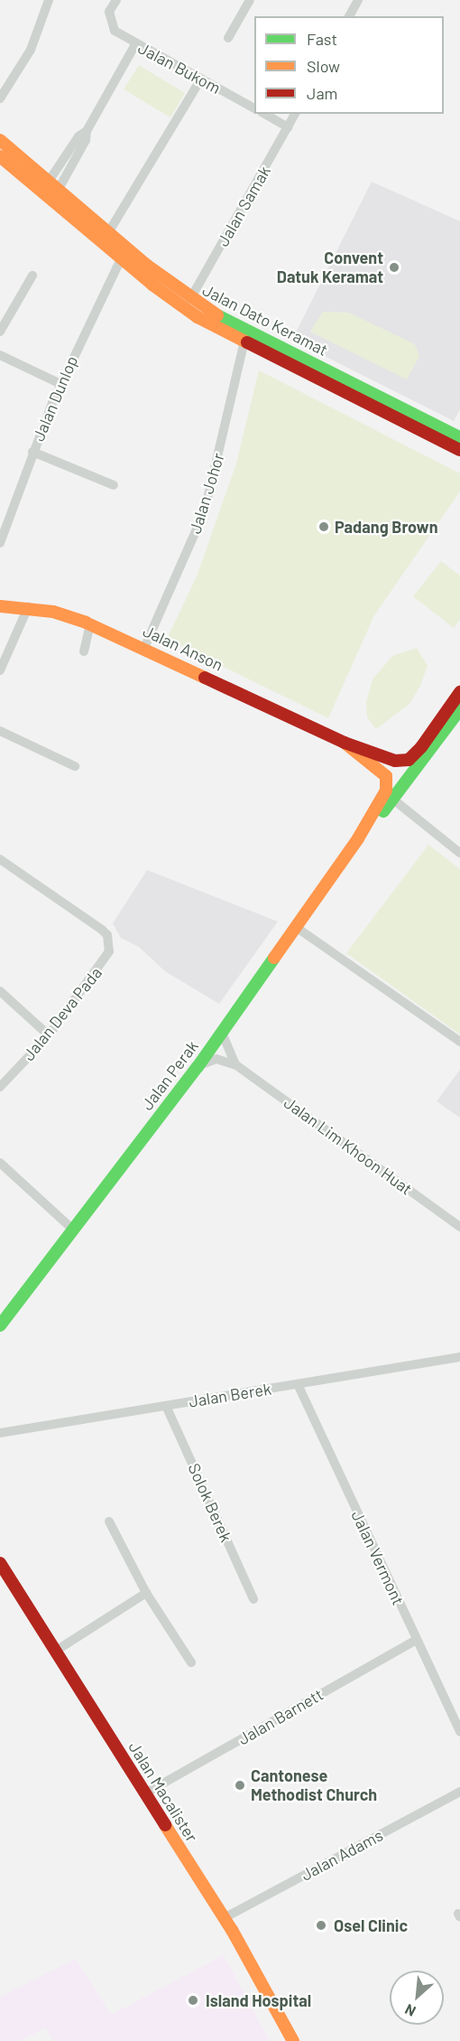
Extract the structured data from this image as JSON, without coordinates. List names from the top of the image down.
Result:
{
  "streets": {
    "main road": [
      "Jalan Dato Keramat",
      "Jalan Anson",
      "Jalan Perak",
      "Jalan Macalister"
    ],
    "street": [
      "Jalan Bukom",
      "Jalan Samak",
      "Jalan Dunlop",
      "Jalan Johor",
      "Jalan Deva Pada",
      "Jalan Lim Khoon Huat",
      "Jalan Berek",
      "Solok Berek",
      "Jalan Vermont",
      "Jalan Barnett",
      "Jalan Adams"
    ]
  },
  "crossings": [
    ["Jalan Samak", "Jalan Dato Keramat"],
    ["Jalan Dato Keramat", "Jalan Dunlop"],
    ["Jalan Dato Keramat", "Jalan Johor"],
    ["Jalan Johor", "Jalan Anson"],
    ["Jalan Anson", "Jalan Perak"],
    ["Jalan Perak", "Jalan Lim Khoon Huat"],
    ["Jalan Berek", "Solok Berek"],
    ["Jalan Berek", "Jalan Vermont"],
    ["Jalan Vermont", "Jalan Barnett"],
    ["Jalan Barnett", "Jalan Macalister"],
    ["Jalan Macalister", "Jalan Adams"]
  ],
  "places": [
    "Convent Datuk Keramat",
    "Padang Brown",
    "Cantonese Methodist Church",
    "Osel Clinic",
    "Island Hospital"
  ],
  "legend": ["Fast", "Slow", "Jam"],
  "north": "bottom left"
}
